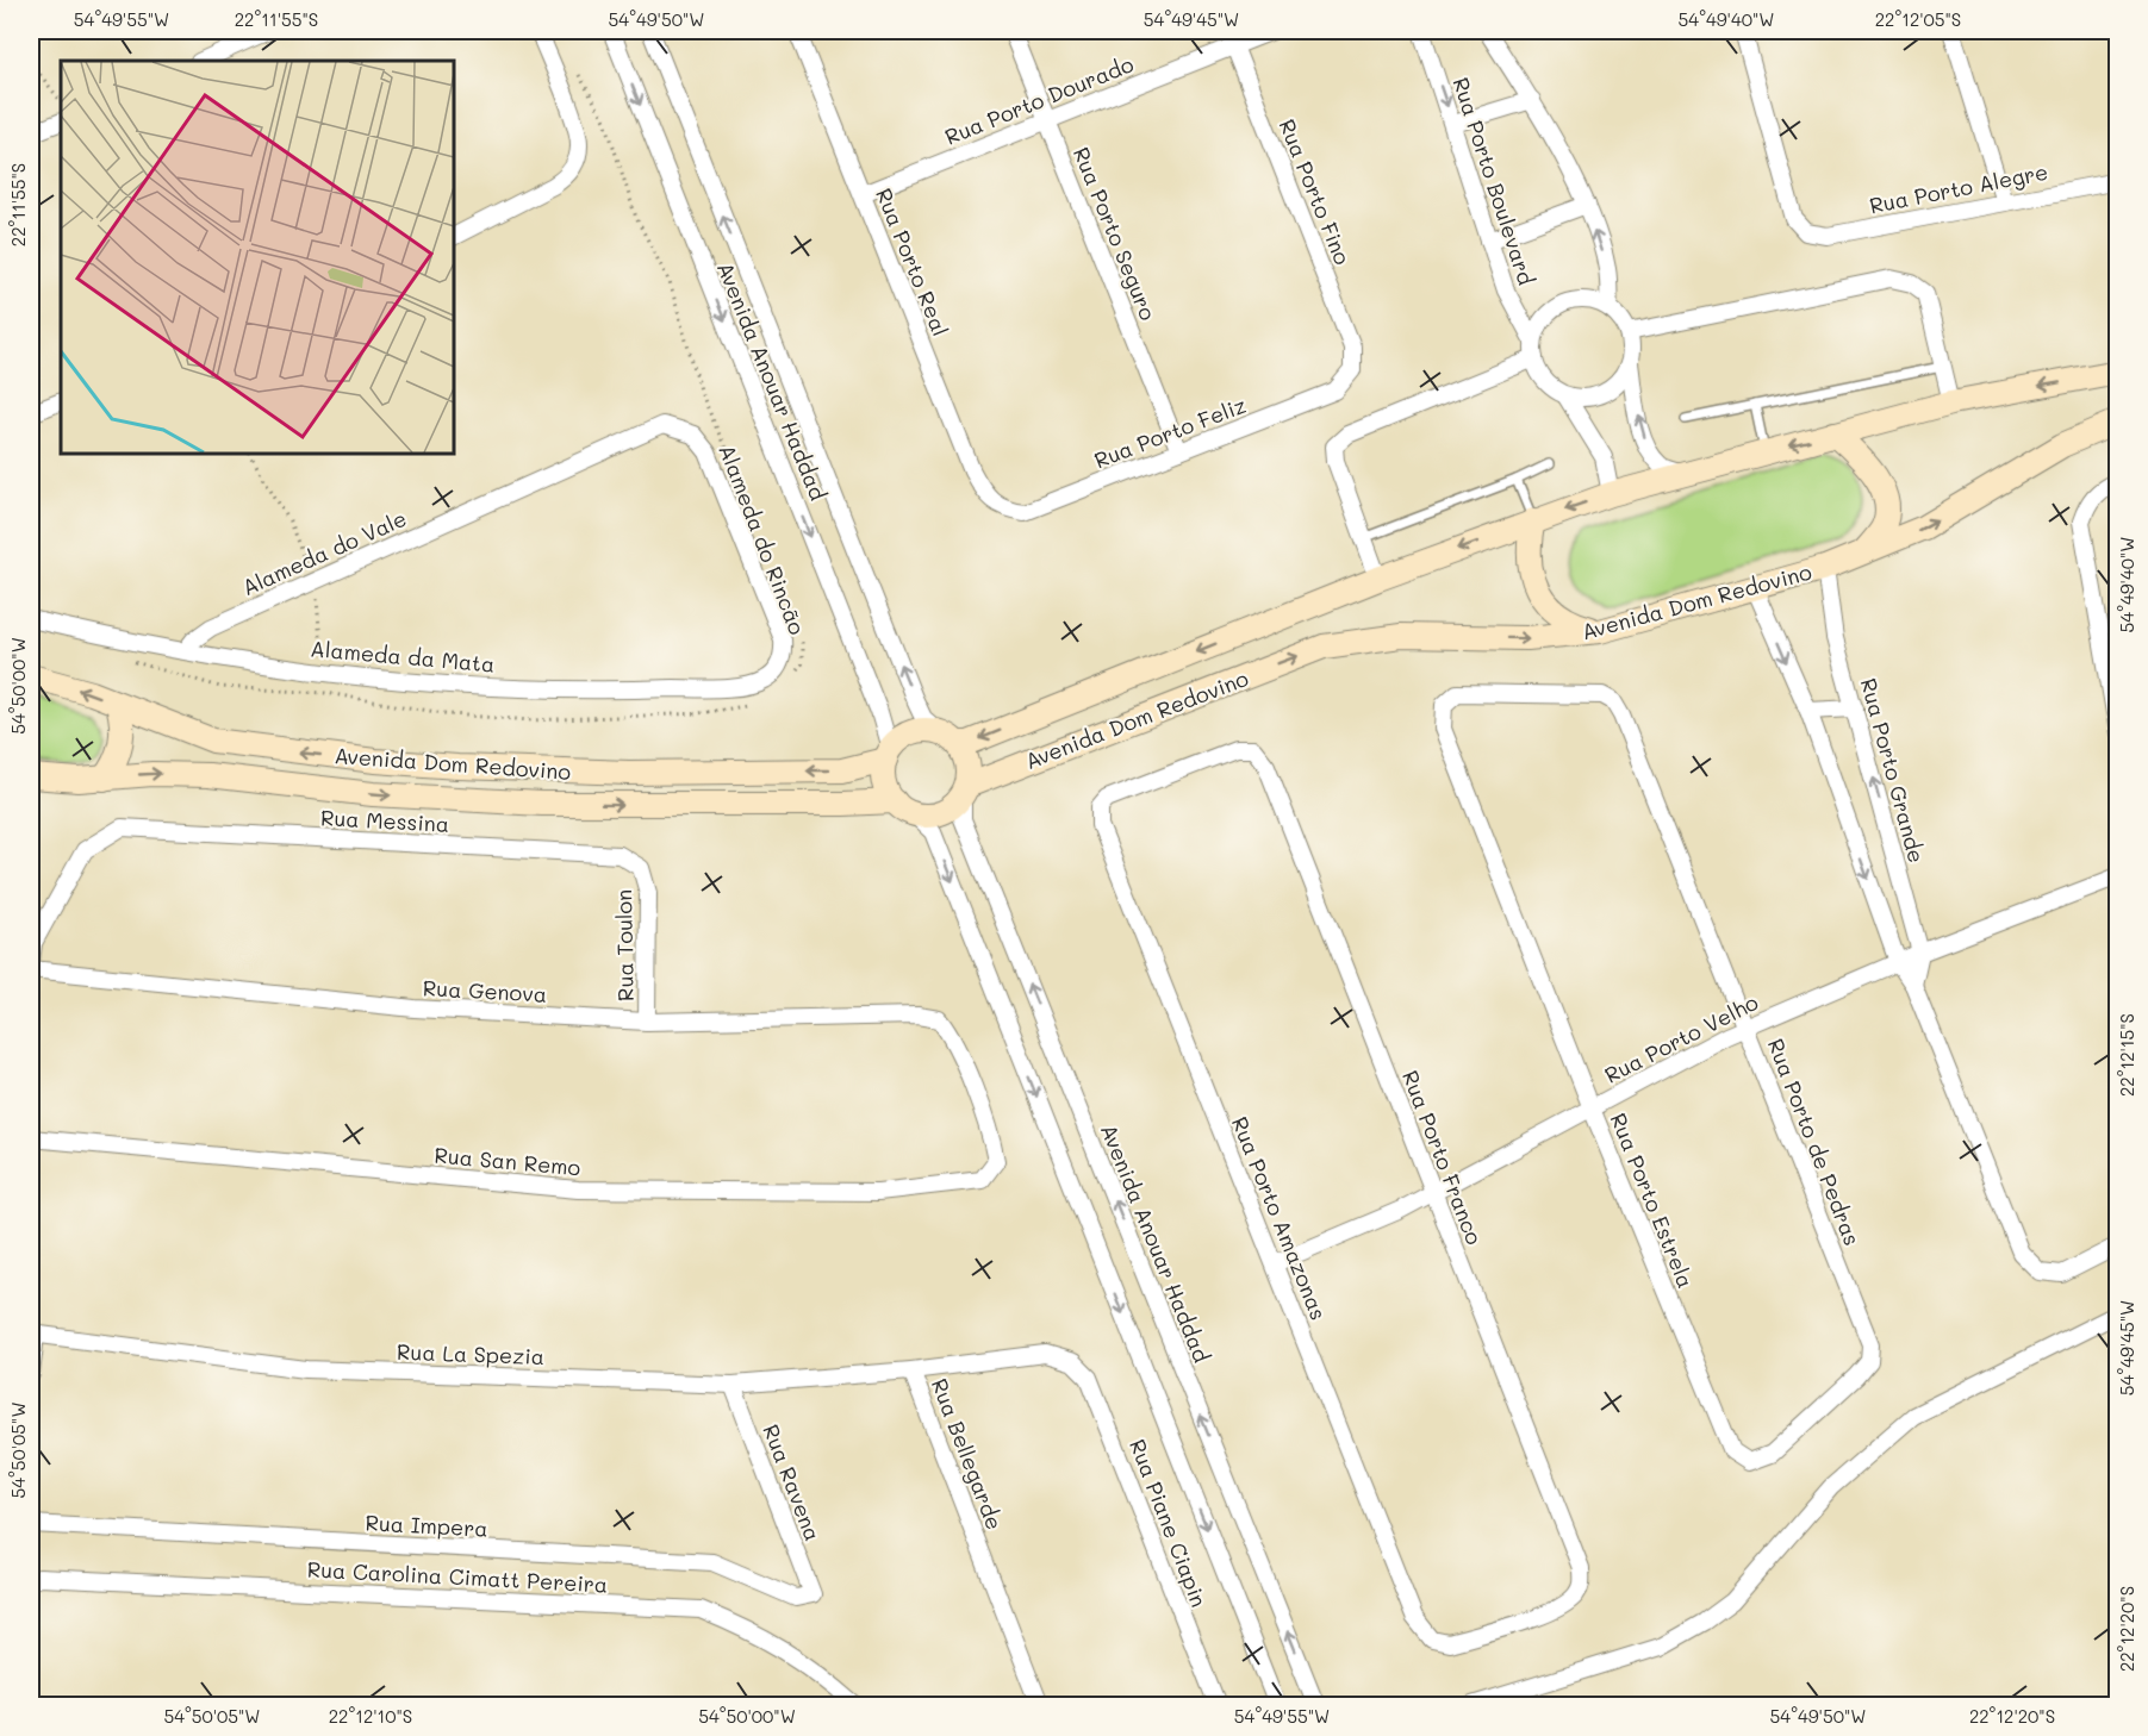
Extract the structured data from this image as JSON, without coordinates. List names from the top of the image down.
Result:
{
  "streets": {
    "street": [
      "Rua Porto Dourado",
      "Rua Porto Boulevard",
      "Rua Porto Alegre",
      "Rua Porto Fino",
      "Rua Porto Seguro",
      "Rua Porto Real",
      "Avenida Anouar Haddad",
      "Rua Porto Feliz",
      "Alameda do Rincão",
      "Alameda do Vale",
      "Avenida Dom Redovino",
      "Alameda da Mata",
      "Rua Porto Grande",
      "Rua Messina",
      "Rua Toulon",
      "Rua Genova",
      "Rua Porto Velho",
      "Rua Porto de Pedras",
      "Rua Porto Franco",
      "Rua San Remo",
      "Rua Porto Estrela",
      "Rua Porto Amazonas",
      "Rua La Spezia",
      "Rua Bellegarde",
      "Rua Ravena",
      "Rua Piane Ciapin",
      "Rua Impera",
      "Rua Carolina Cimatt Pereira"
    ]
  },
  "crossings": [
    ["Rua Porto Dourado", "Rua Porto Fino"],
    ["Rua Porto Dourado", "Rua Porto Seguro"],
    ["Rua Porto Dourado", "Rua Porto Real"],
    ["Rua Porto Fino", "Rua Porto Feliz"],
    ["Rua Porto Seguro", "Rua Porto Feliz"],
    ["Rua Porto Real", "Rua Porto Feliz"],
    ["Avenida Anouar Haddad", "Avenida Dom Redovino"],
    ["Alameda do Rincão", "Alameda do Vale"],
    ["Alameda do Rincão", "Alameda da Mata"],
    ["Alameda do Vale", "Alameda da Mata"],
    ["Avenida Dom Redovino", "Rua Porto Grande"],
    ["Rua Porto Grande", "Rua Porto Velho"],
    ["Rua Messina", "Rua Toulon"],
    ["Rua Toulon", "Rua Genova"],
    ["Rua Genova", "Rua San Remo"],
    ["Rua Porto Velho", "Rua Porto de Pedras"],
    ["Rua Porto Velho", "Rua Porto Franco"],
    ["Rua Porto Velho", "Rua Porto Estrela"],
    ["Rua Porto Velho", "Rua Porto Amazonas"],
    ["Rua Porto de Pedras", "Rua Porto Estrela"],
    ["Rua Porto Franco", "Rua Porto Amazonas"],
    ["Rua La Spezia", "Rua Bellegarde"],
    ["Rua La Spezia", "Rua Ravena"],
    ["Rua Bellegarde", "Rua Piane Ciapin"],
    ["Rua Ravena", "Rua Impera"]
  ],
  "coordinates": [
    "54°49'55\"W",
    "22°11'55\"S",
    "54°49'50\"W",
    "54°49'45\"W",
    "54°49'40\"W",
    "22°12'05\"S",
    "54°50'00\"W",
    "22°12'15\"S",
    "54°50'05\"W",
    "22°12'20\"S",
    "22°12'10\"S"
  ]
}
